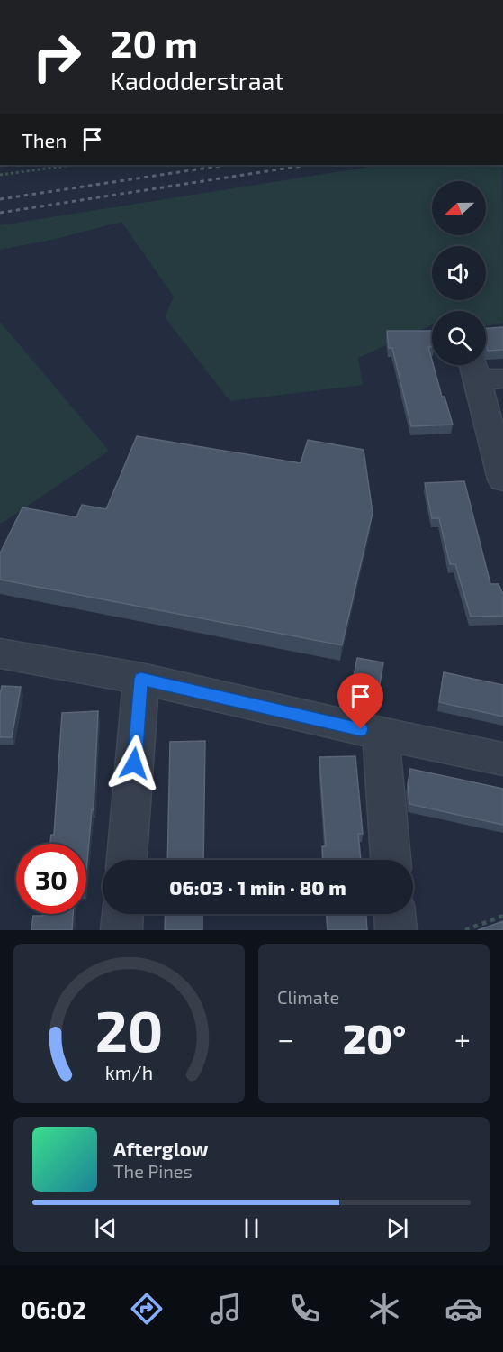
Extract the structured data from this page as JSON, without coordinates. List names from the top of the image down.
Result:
{
  "north": "left",
  "page": {
    "turn": ["20 m", "Kadodderstraat"],
    "then": "Then",
    "limit": "30",
    "trip": "06:03 · 1 min · 80 m",
    "tile": "Climate",
    "heat": ["−", "20°", "+"],
    "song": ["Afterglow", "The Pines"],
    "tabs": "06:02",
    "gauge": ["20", "km/h"]
  }
}
